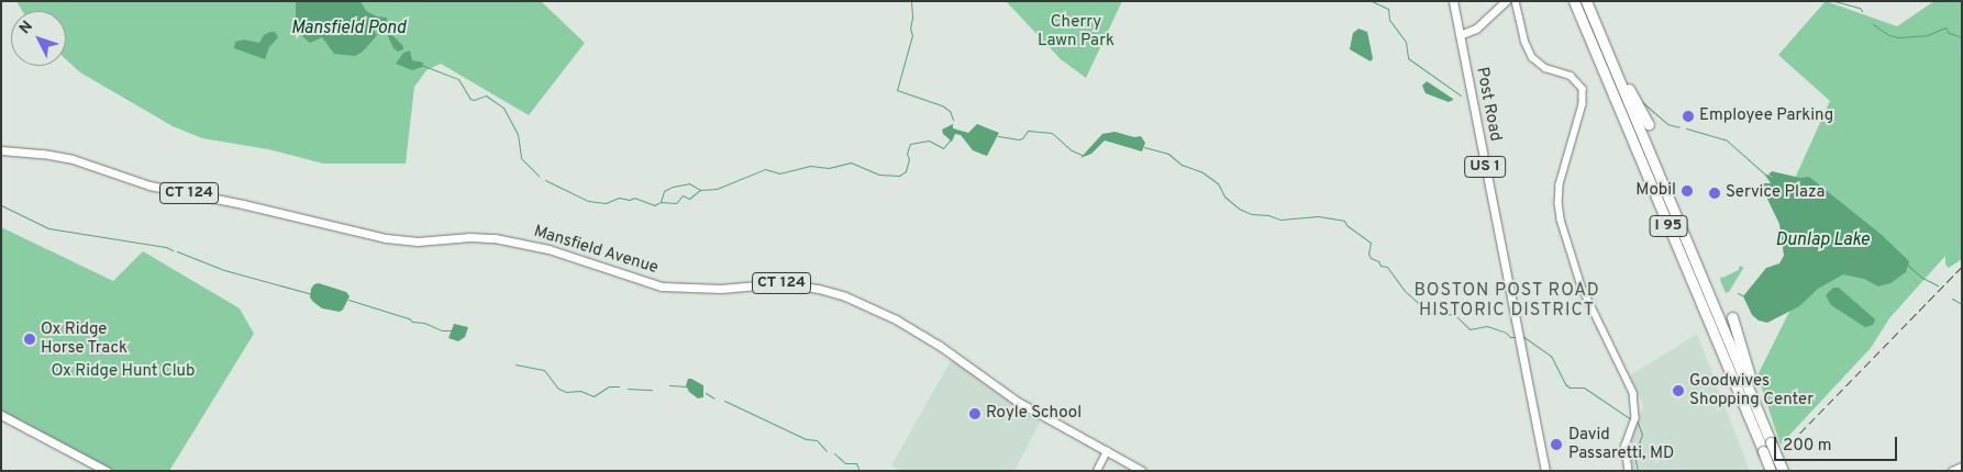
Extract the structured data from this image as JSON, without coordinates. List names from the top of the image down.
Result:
{
  "streets": {
    "highway": ["I 95"],
    "main road": [
      "Post Road",
      "US 1",
      "CT 124",
      "Mansfield Avenue"
    ]
  },
  "districts": ["BOSTON POST ROAD HISTORIC DISTRICT"],
  "water": ["Mansfield Pond", "Dunlap Lake"],
  "parks": ["Cherry Lawn Park", "Ox Ridge Hunt Club"],
  "places": [
    "Employee Parking",
    "Mobil",
    "Service Plaza",
    "Ox Ridge Horse Track",
    "Goodwives Shopping Center",
    "Royle School",
    "David Passaretti, MD"
  ],
  "scale_bar": "200 m",
  "north": "top left"
}
